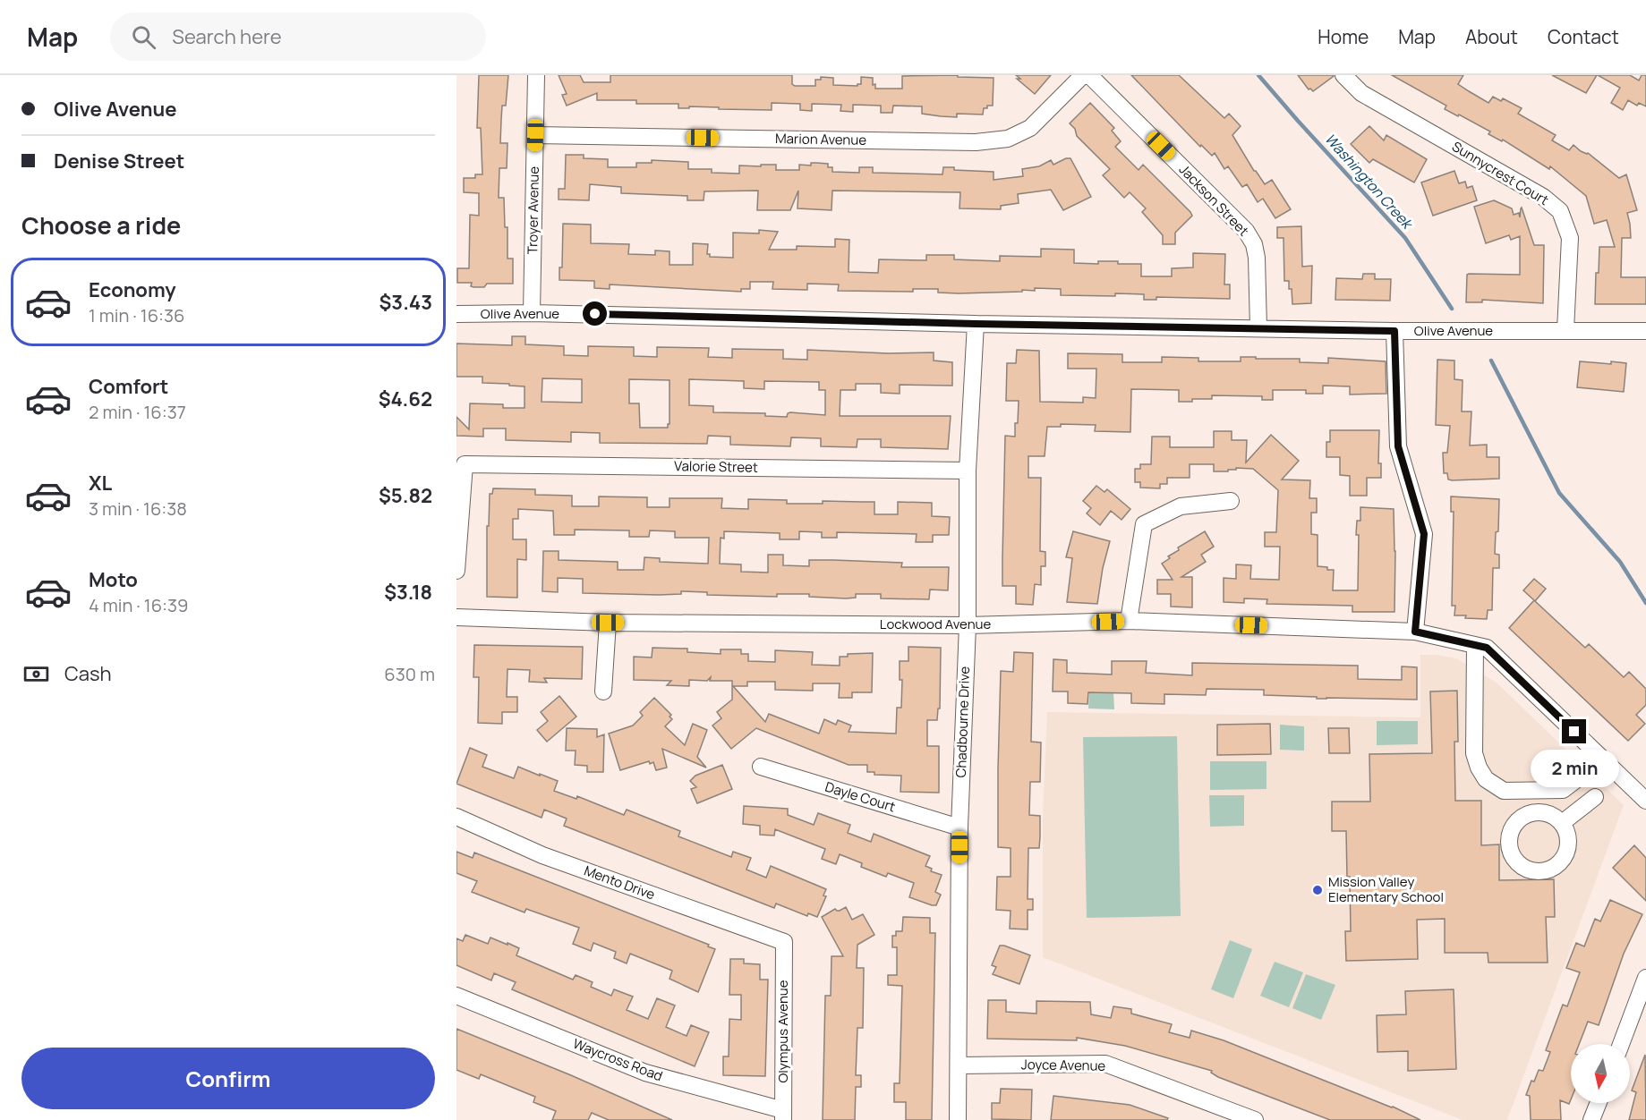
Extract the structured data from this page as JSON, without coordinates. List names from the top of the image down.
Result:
{
  "streets": {
    "street": [
      "Marion Avenue",
      "Sunnycrest Court",
      "Jackson Street",
      "Troyer Avenue",
      "Olive Avenue",
      "Valorie Street",
      "Lockwood Avenue",
      "Chadbourne Drive",
      "Dayle Court",
      "Mento Drive",
      "Olympus Avenue",
      "Waycross Road",
      "Joyce Avenue"
    ]
  },
  "crossings": [
    ["Marion Avenue", "Troyer Avenue"],
    ["Sunnycrest Court", "Olive Avenue"],
    ["Jackson Street", "Olive Avenue"],
    ["Troyer Avenue", "Olive Avenue"],
    ["Olive Avenue", "Chadbourne Drive"],
    ["Valorie Street", "Chadbourne Drive"],
    ["Lockwood Avenue", "Chadbourne Drive"],
    ["Chadbourne Drive", "Dayle Court"],
    ["Chadbourne Drive", "Joyce Avenue"],
    ["Mento Drive", "Olympus Avenue"],
    ["Olympus Avenue", "Waycross Road"]
  ],
  "water": ["Washington Creek"],
  "places": ["Mission Valley Elementary School"],
  "north": "bottom",
  "page": {
    "header": "Map",
    "search": "Search here",
    "nav": [
      "Home",
      "Map",
      "About",
      "Contact"
    ],
    "banner": ["Olive Avenue", "Denise Street"],
    "heading": "Choose a ride",
    "list": [
      {
        "name": "Economy",
        "note": "1 min · 16:36",
        "value": "$3.43"
      },
      {
        "name": "Comfort",
        "note": "2 min · 16:37",
        "value": "$4.62"
      },
      {
        "name": "XL",
        "note": "3 min · 16:38",
        "value": "$5.82"
      },
      {
        "name": "Moto",
        "note": "4 min · 16:39",
        "value": "$3.18"
      }
    ],
    "pay": ["Cash", "630 m"],
    "bubble": "2 min",
    "buttons": "Confirm"
  }
}
